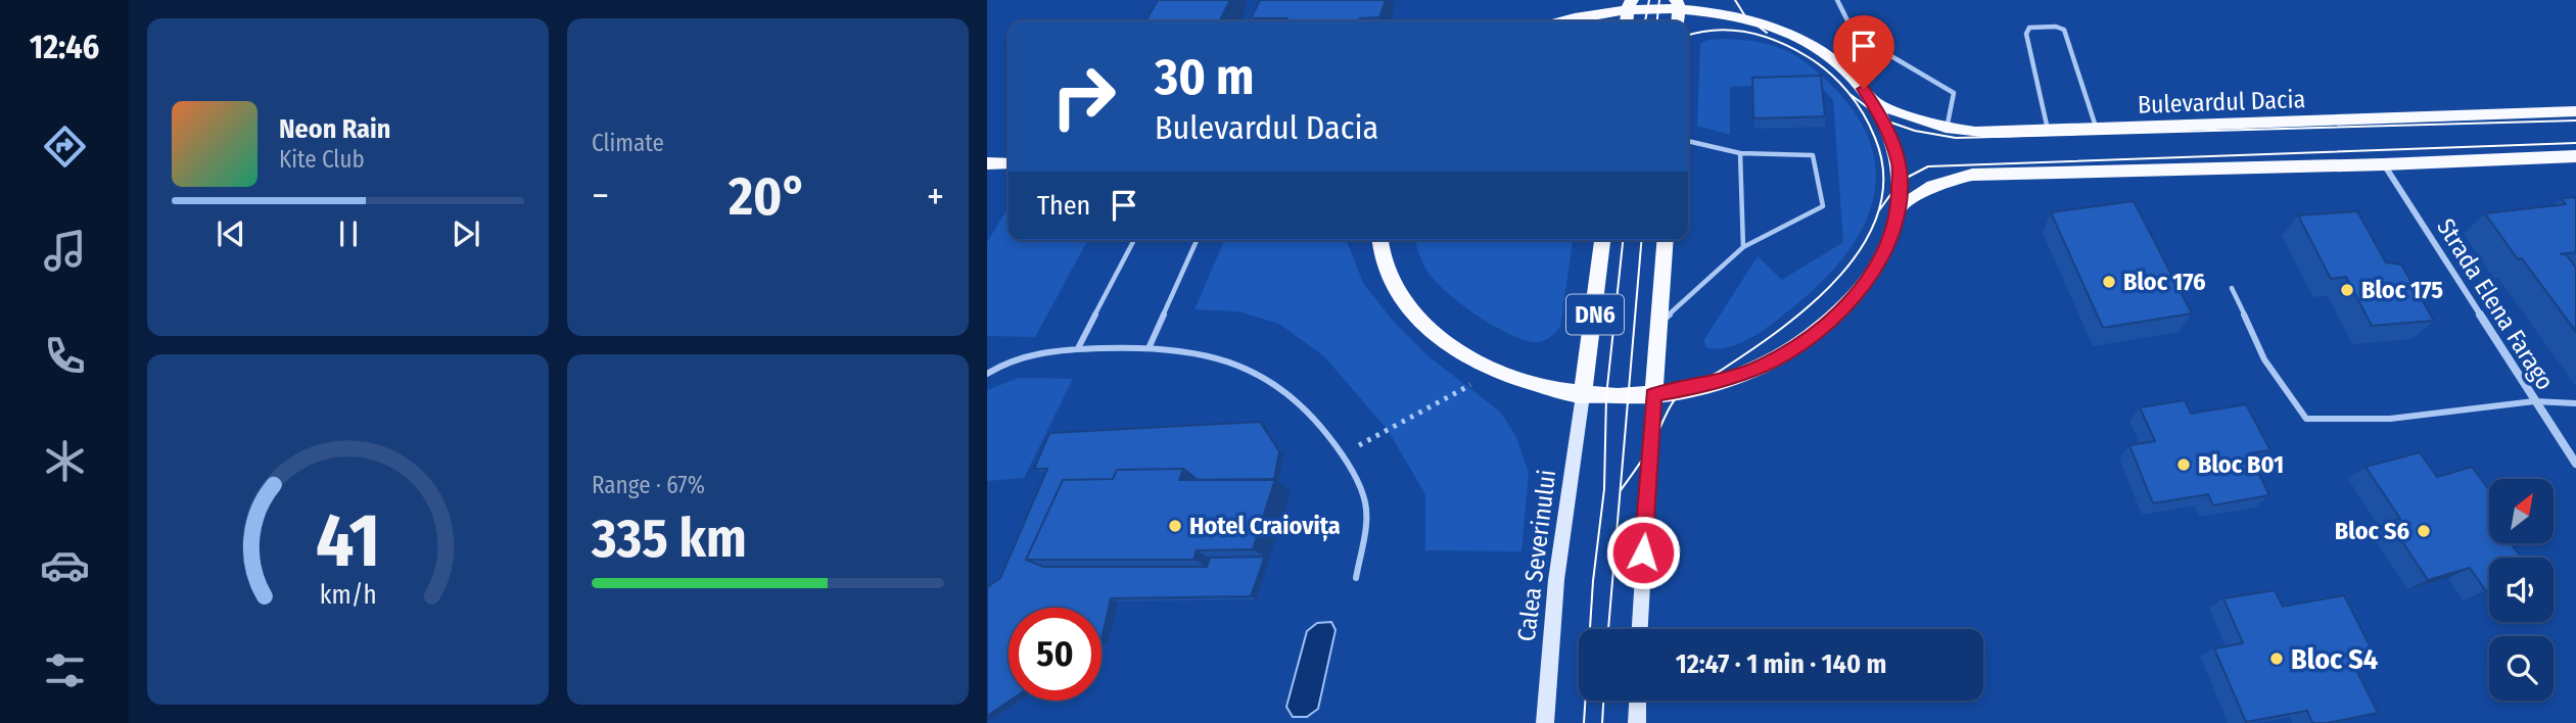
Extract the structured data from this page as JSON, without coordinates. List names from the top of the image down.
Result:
{
  "streets": {
    "main road": ["Bulevardul Dacia", "DN6", "Calea Severinului"],
    "street": ["Strada Elena Farago"]
  },
  "crossings": [
    ["Bulevardul Dacia", "DN6"]
  ],
  "places": [
    "Bloc 176",
    "Bloc 175",
    "Bloc B01",
    "Hotel Craiovița",
    "Bloc S6",
    "Bloc S4"
  ],
  "north": "top right",
  "page": {
    "tabs": "12:46",
    "tile": [
      "Climate",
      ["Range · 67%", "335 km"]
    ],
    "turn": ["30 m", "Bulevardul Dacia"],
    "song": ["Neon Rain", "Kite Club"],
    "heat": ["−", "20°", "+"],
    "then": "Then",
    "limit": "50",
    "trip": "12:47 · 1 min · 140 m",
    "gauge": ["41", "km/h"]
  }
}
